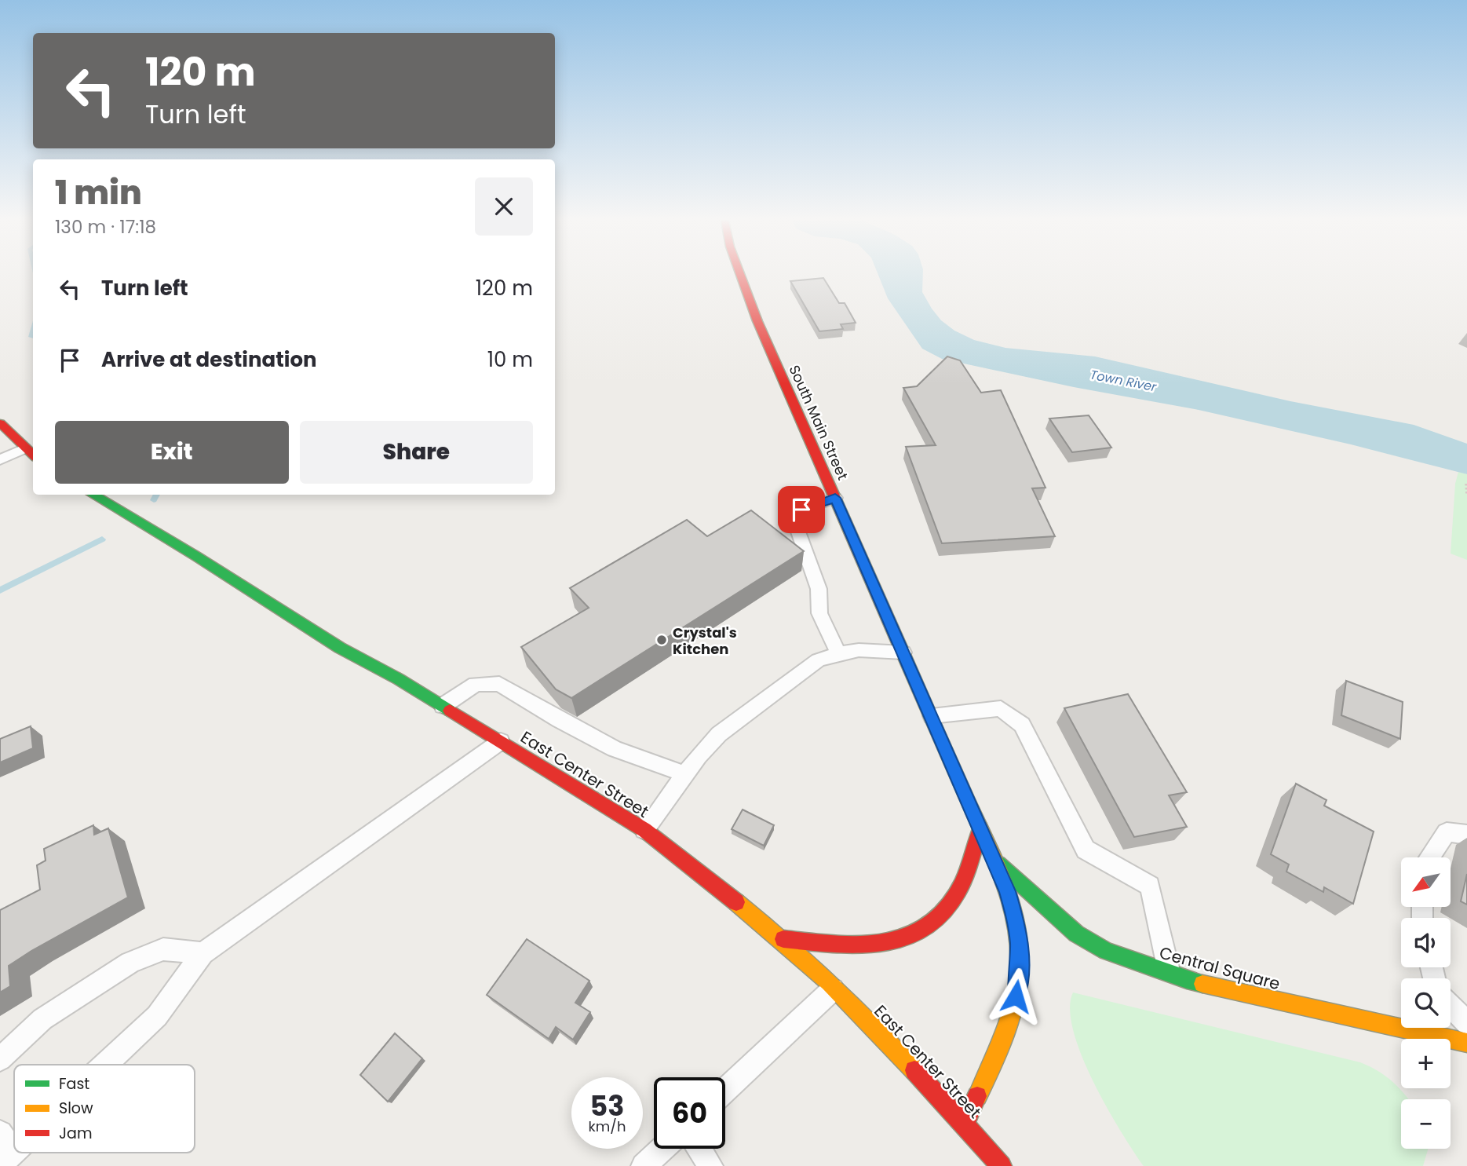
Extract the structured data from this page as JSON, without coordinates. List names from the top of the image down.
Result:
{
  "streets": {
    "main road": ["South Main Street", "East Center Street", "Central Square"]
  },
  "crossings": [
    ["South Main Street", "East Center Street"],
    ["South Main Street", "Central Square"]
  ],
  "water": ["Town River"],
  "places": ["Crystal's Kitchen"],
  "legend": ["Fast", "Slow", "Jam"],
  "north": "bottom left",
  "page": {
    "turn": ["120 m", "Turn left"],
    "heading": ["1 min", "130 m · 17:18"],
    "list": [
      {
        "name": "Turn left",
        "value": "120 m"
      },
      {
        "name": "Arrive at destination",
        "value": "10 m"
      }
    ],
    "buttons": ["Exit", "Share"],
    "map_buttons": ["+", "−"],
    "speed": "53 km/h",
    "limit": "60"
  }
}
